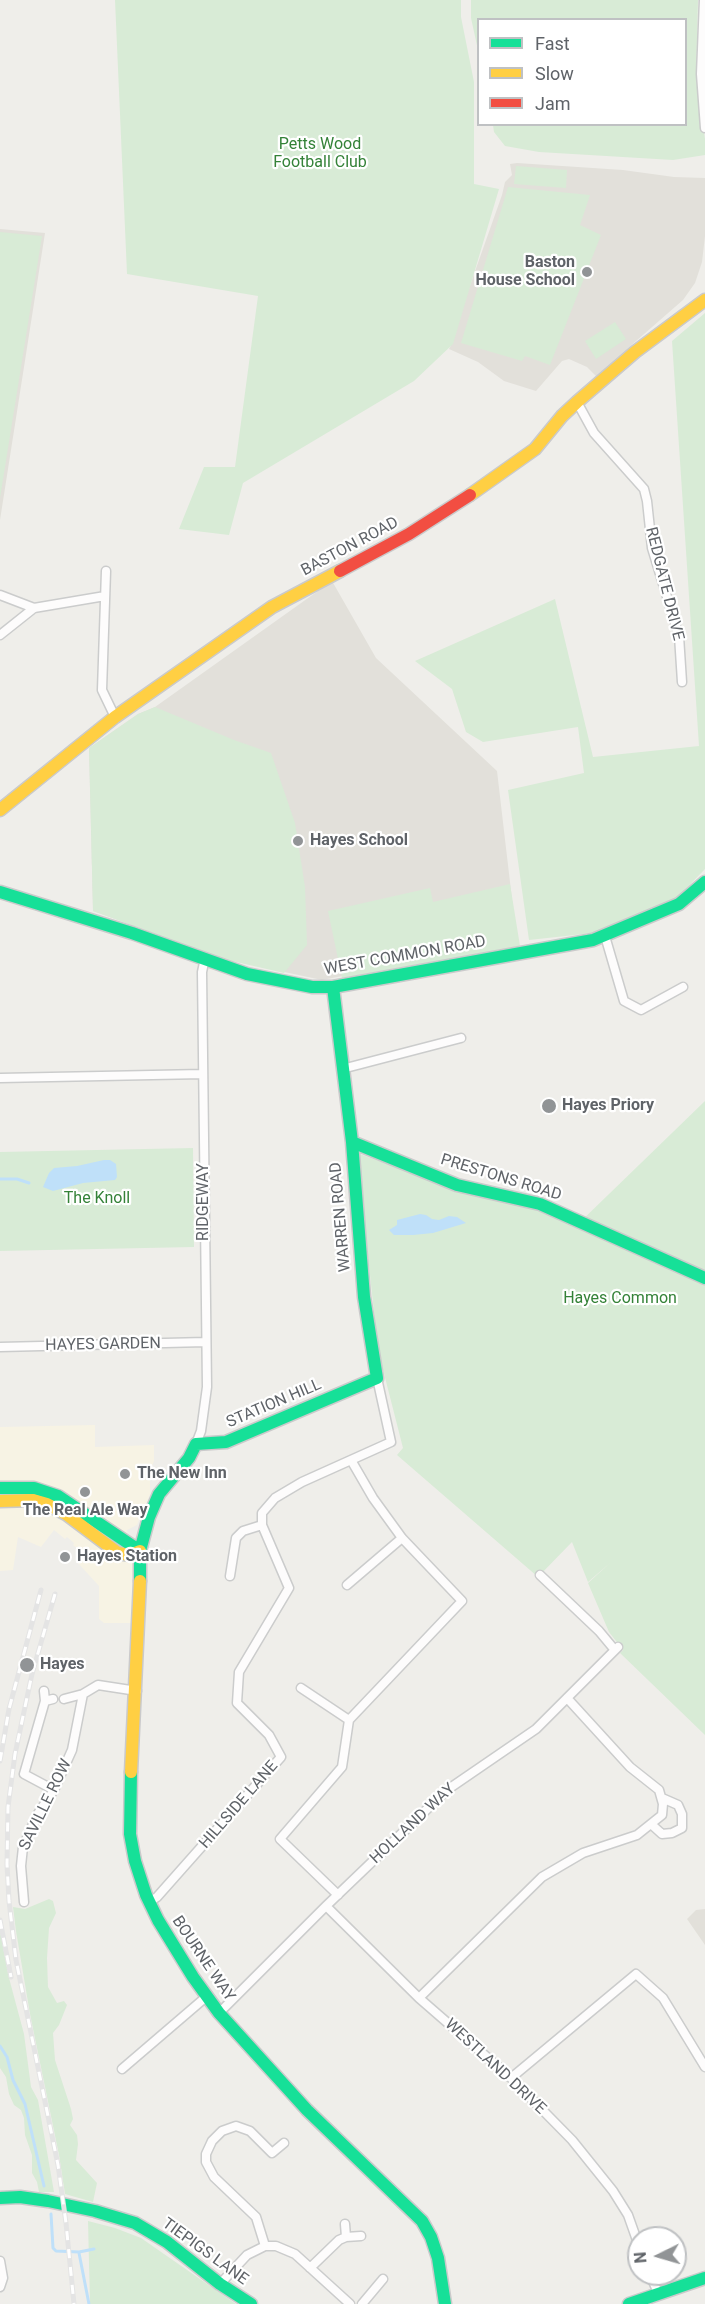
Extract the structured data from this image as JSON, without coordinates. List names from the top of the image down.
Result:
{
  "streets": {
    "street": [
      "BASTON ROAD",
      "REDGATE DRIVE",
      "WEST COMMON ROAD",
      "PRESTONS ROAD",
      "RIDGEWAY",
      "WARREN ROAD",
      "HAYES GARDEN",
      "STATION HILL",
      "SAVILLE ROW",
      "HILLSIDE LANE",
      "HOLLAND WAY",
      "BOURNE WAY",
      "WESTLAND DRIVE",
      "TIEPIGS LANE"
    ]
  },
  "crossings": [
    ["BASTON ROAD", "REDGATE DRIVE"],
    ["WEST COMMON ROAD", "RIDGEWAY"],
    ["WEST COMMON ROAD", "WARREN ROAD"],
    ["PRESTONS ROAD", "WARREN ROAD"],
    ["RIDGEWAY", "HAYES GARDEN"],
    ["RIDGEWAY", "STATION HILL"],
    ["WARREN ROAD", "STATION HILL"],
    ["HILLSIDE LANE", "BOURNE WAY"],
    ["HOLLAND WAY", "BOURNE WAY"],
    ["HOLLAND WAY", "WESTLAND DRIVE"]
  ],
  "parks": ["Petts Wood Football Club", "The Knoll", "Hayes Common"],
  "places": [
    "Baston House School",
    "Hayes School",
    "Hayes Priory",
    "The New Inn",
    "The Real Ale Way",
    "Hayes Station",
    "Hayes"
  ],
  "legend": ["Fast", "Slow", "Jam"],
  "north": "left"
}
